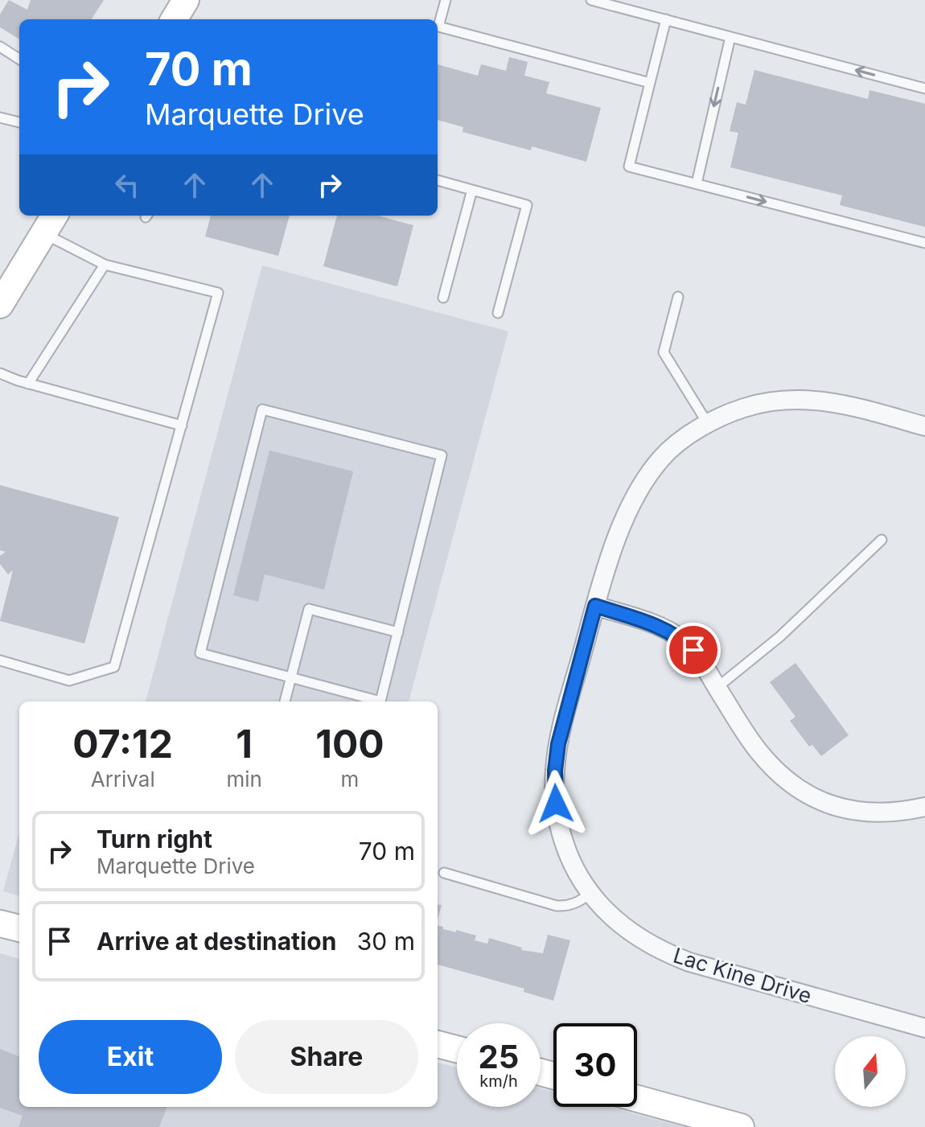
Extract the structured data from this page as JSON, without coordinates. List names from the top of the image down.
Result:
{
  "streets": {
    "street": ["Lac Kine Drive"]
  },
  "north": "top",
  "page": {
    "turn": ["70 m", "Marquette Drive"],
    "eta": [
      "07:12",
      "Arrival",
      "1",
      "min",
      "100",
      "m"
    ],
    "list": [
      {
        "name": "Turn right",
        "note": "Marquette Drive",
        "value": "70 m"
      },
      {
        "name": "Arrive at destination",
        "value": "30 m"
      }
    ],
    "buttons": ["Exit", "Share"],
    "speed": "25 km/h",
    "limit": "30"
  }
}
